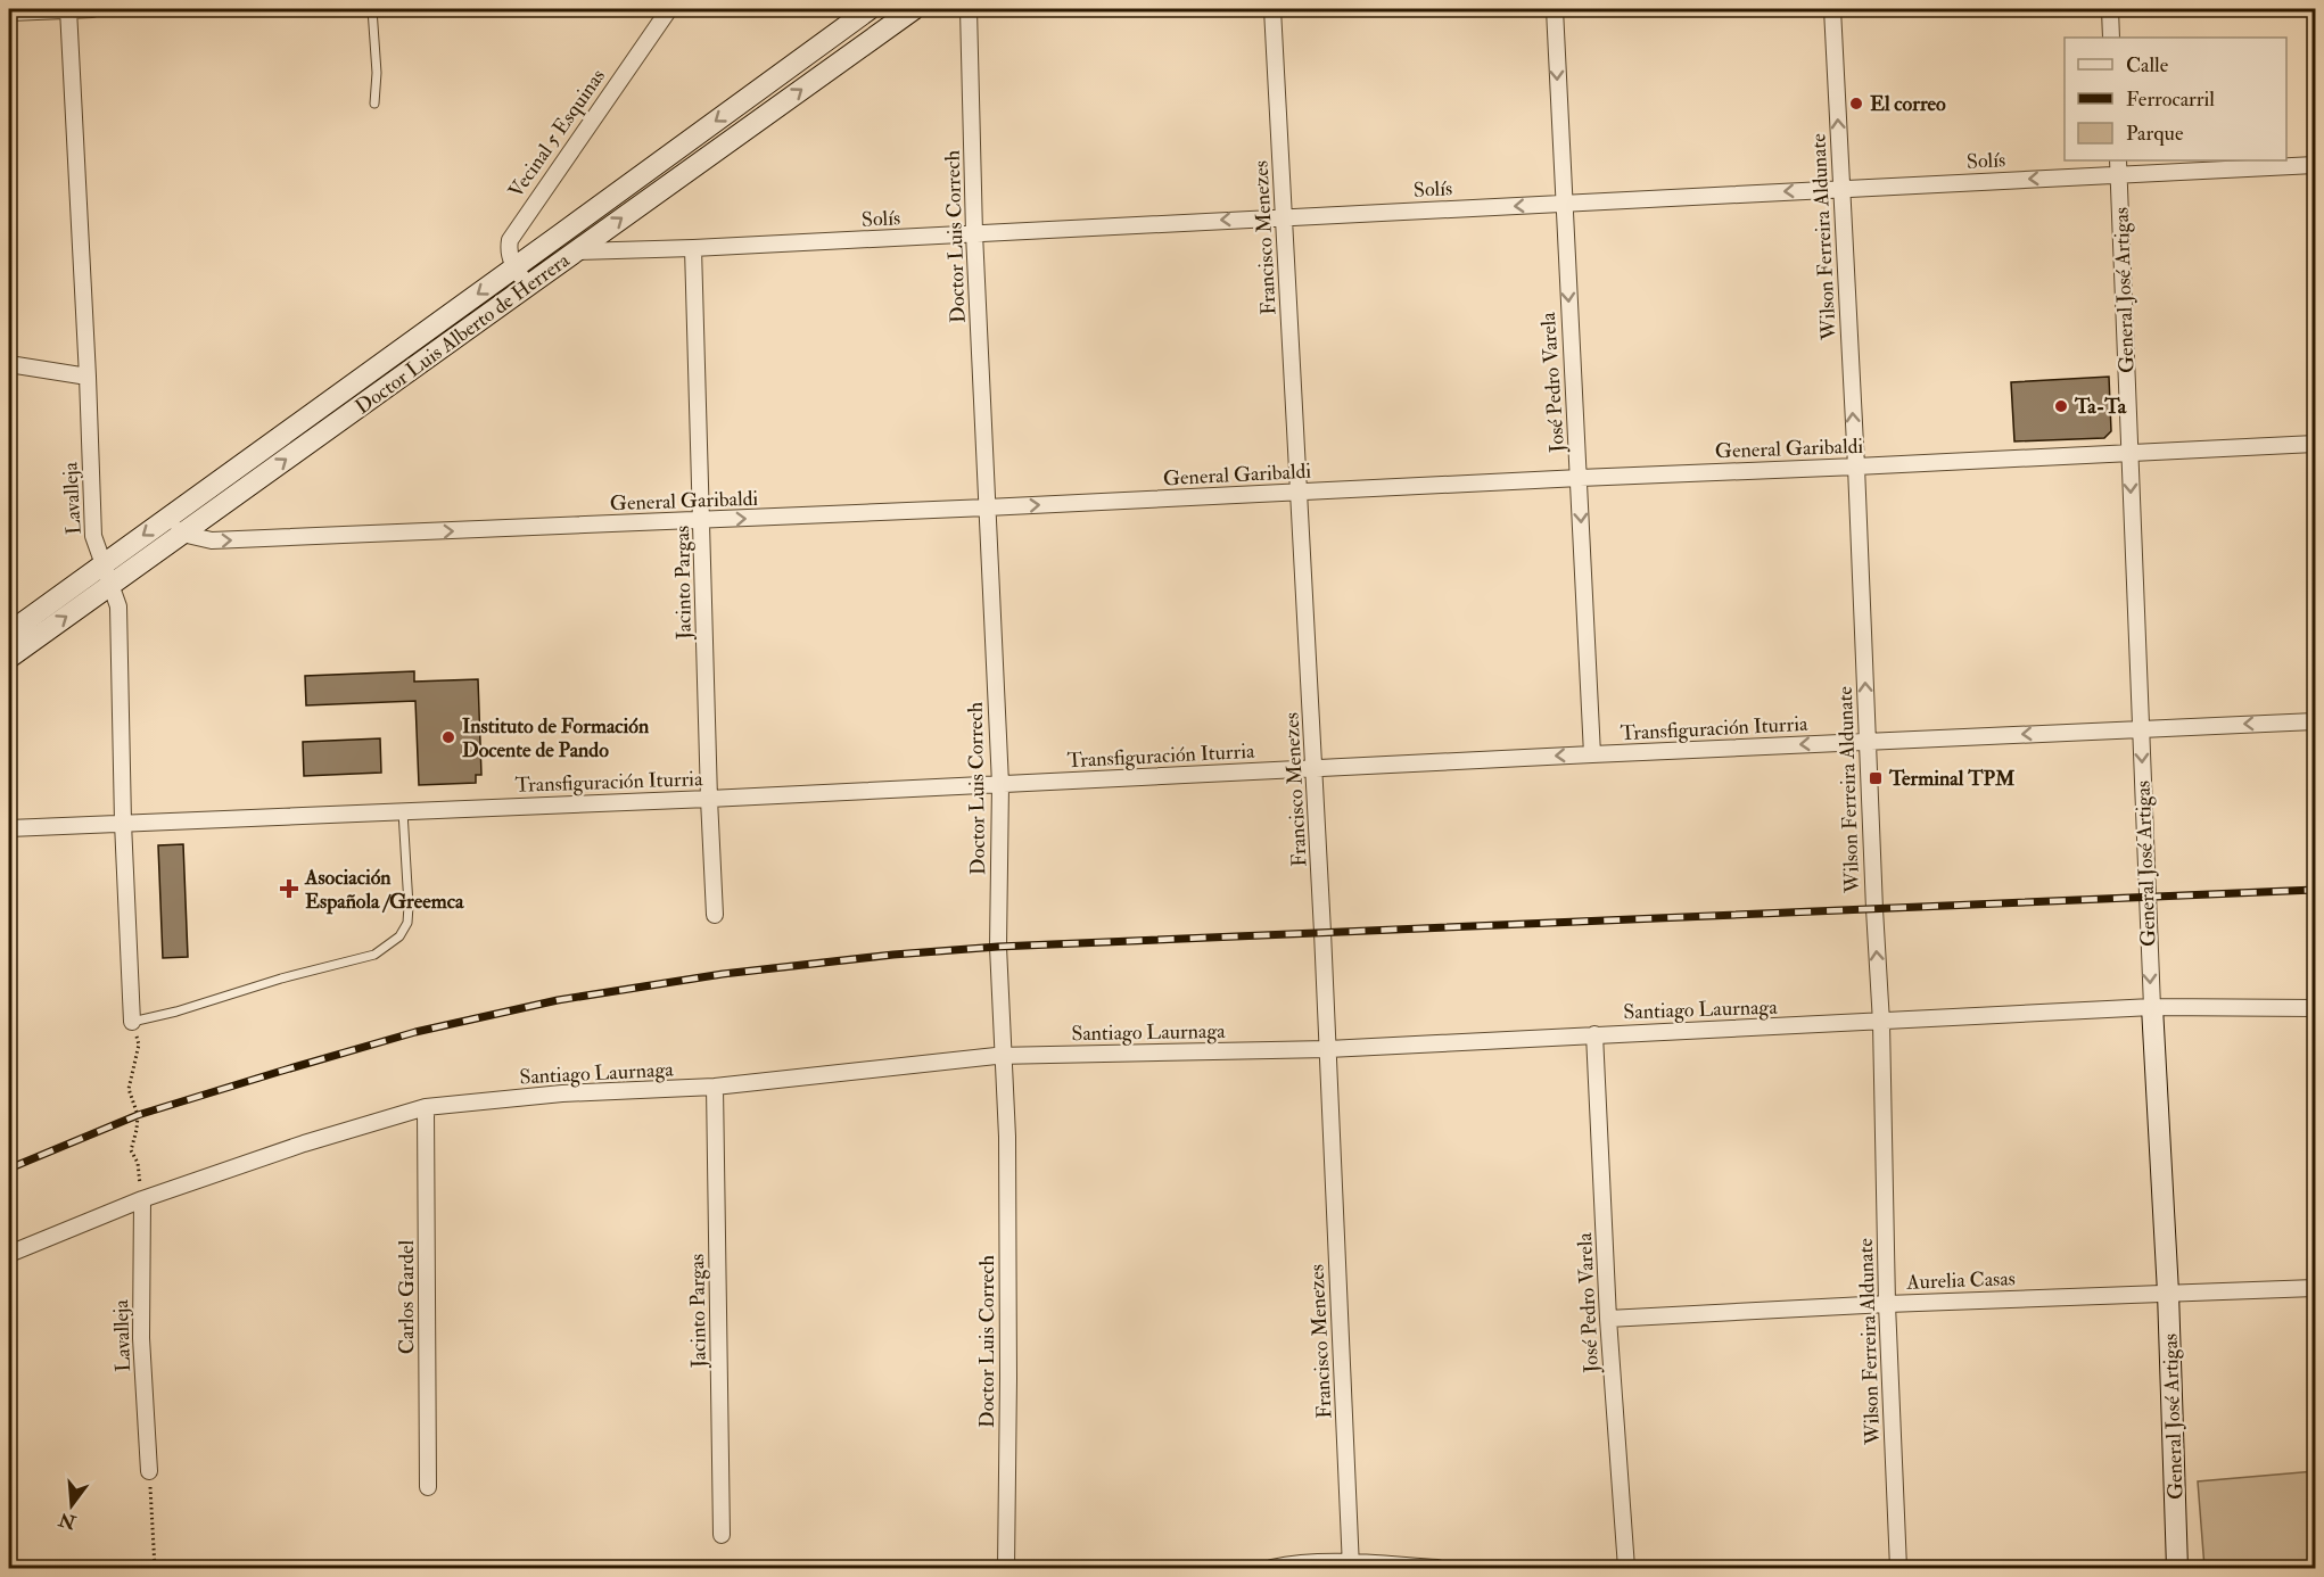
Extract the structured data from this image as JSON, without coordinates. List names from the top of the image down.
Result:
{
  "streets": {
    "street": [
      "Vecinal 5 Esquinas",
      "Solís",
      "Doctor Luis Correch",
      "Wilson Ferreira Aldunate",
      "Francisco Menezes",
      "General José Artigas",
      "Doctor Luis Alberto de Herrera",
      "José Pedro Varela",
      "General Garibaldi",
      "Lavalleja",
      "Jacinto Pargas",
      "Transfiguración Iturria",
      "Santiago Laurnaga",
      "Aurelia Casas",
      "Carlos Gardel"
    ]
  },
  "crossings": [
    ["Vecinal 5 Esquinas", "Doctor Luis Alberto de Herrera"],
    ["Solís", "Doctor Luis Correch"],
    ["Solís", "Wilson Ferreira Aldunate"],
    ["Solís", "Francisco Menezes"],
    ["Solís", "General José Artigas"],
    ["Solís", "Doctor Luis Alberto de Herrera"],
    ["Solís", "José Pedro Varela"],
    ["Solís", "Jacinto Pargas"],
    ["Doctor Luis Correch", "General Garibaldi"],
    ["Doctor Luis Correch", "Transfiguración Iturria"],
    ["Doctor Luis Correch", "Santiago Laurnaga"],
    ["Wilson Ferreira Aldunate", "General Garibaldi"],
    ["Wilson Ferreira Aldunate", "Transfiguración Iturria"],
    ["Wilson Ferreira Aldunate", "Santiago Laurnaga"],
    ["Wilson Ferreira Aldunate", "Aurelia Casas"],
    ["Francisco Menezes", "General Garibaldi"],
    ["Francisco Menezes", "Transfiguración Iturria"],
    ["Francisco Menezes", "Santiago Laurnaga"],
    ["General José Artigas", "General Garibaldi"],
    ["General José Artigas", "Transfiguración Iturria"],
    ["General José Artigas", "Santiago Laurnaga"],
    ["General José Artigas", "Aurelia Casas"],
    ["Doctor Luis Alberto de Herrera", "General Garibaldi"],
    ["Doctor Luis Alberto de Herrera", "Lavalleja"],
    ["José Pedro Varela", "General Garibaldi"],
    ["José Pedro Varela", "Transfiguración Iturria"],
    ["José Pedro Varela", "Santiago Laurnaga"],
    ["José Pedro Varela", "Aurelia Casas"],
    ["General Garibaldi", "Jacinto Pargas"],
    ["Lavalleja", "Transfiguración Iturria"],
    ["Lavalleja", "Santiago Laurnaga"],
    ["Jacinto Pargas", "Transfiguración Iturria"],
    ["Jacinto Pargas", "Santiago Laurnaga"],
    ["Santiago Laurnaga", "Carlos Gardel"]
  ],
  "one_way": [
    "Solís",
    "Wilson Ferreira Aldunate",
    "General José Artigas",
    "José Pedro Varela",
    "General Garibaldi",
    "Transfiguración Iturria"
  ],
  "places": {
    "other": ["El correo", "Ta-Ta", "Instituto de Formación Docente de Pando"],
    "transit": ["Terminal TPM"],
    "health": ["Asociación Española /Greemca"]
  },
  "legend": ["Calle", "Ferrocarril", "Parque"],
  "north": "bottom"
}
